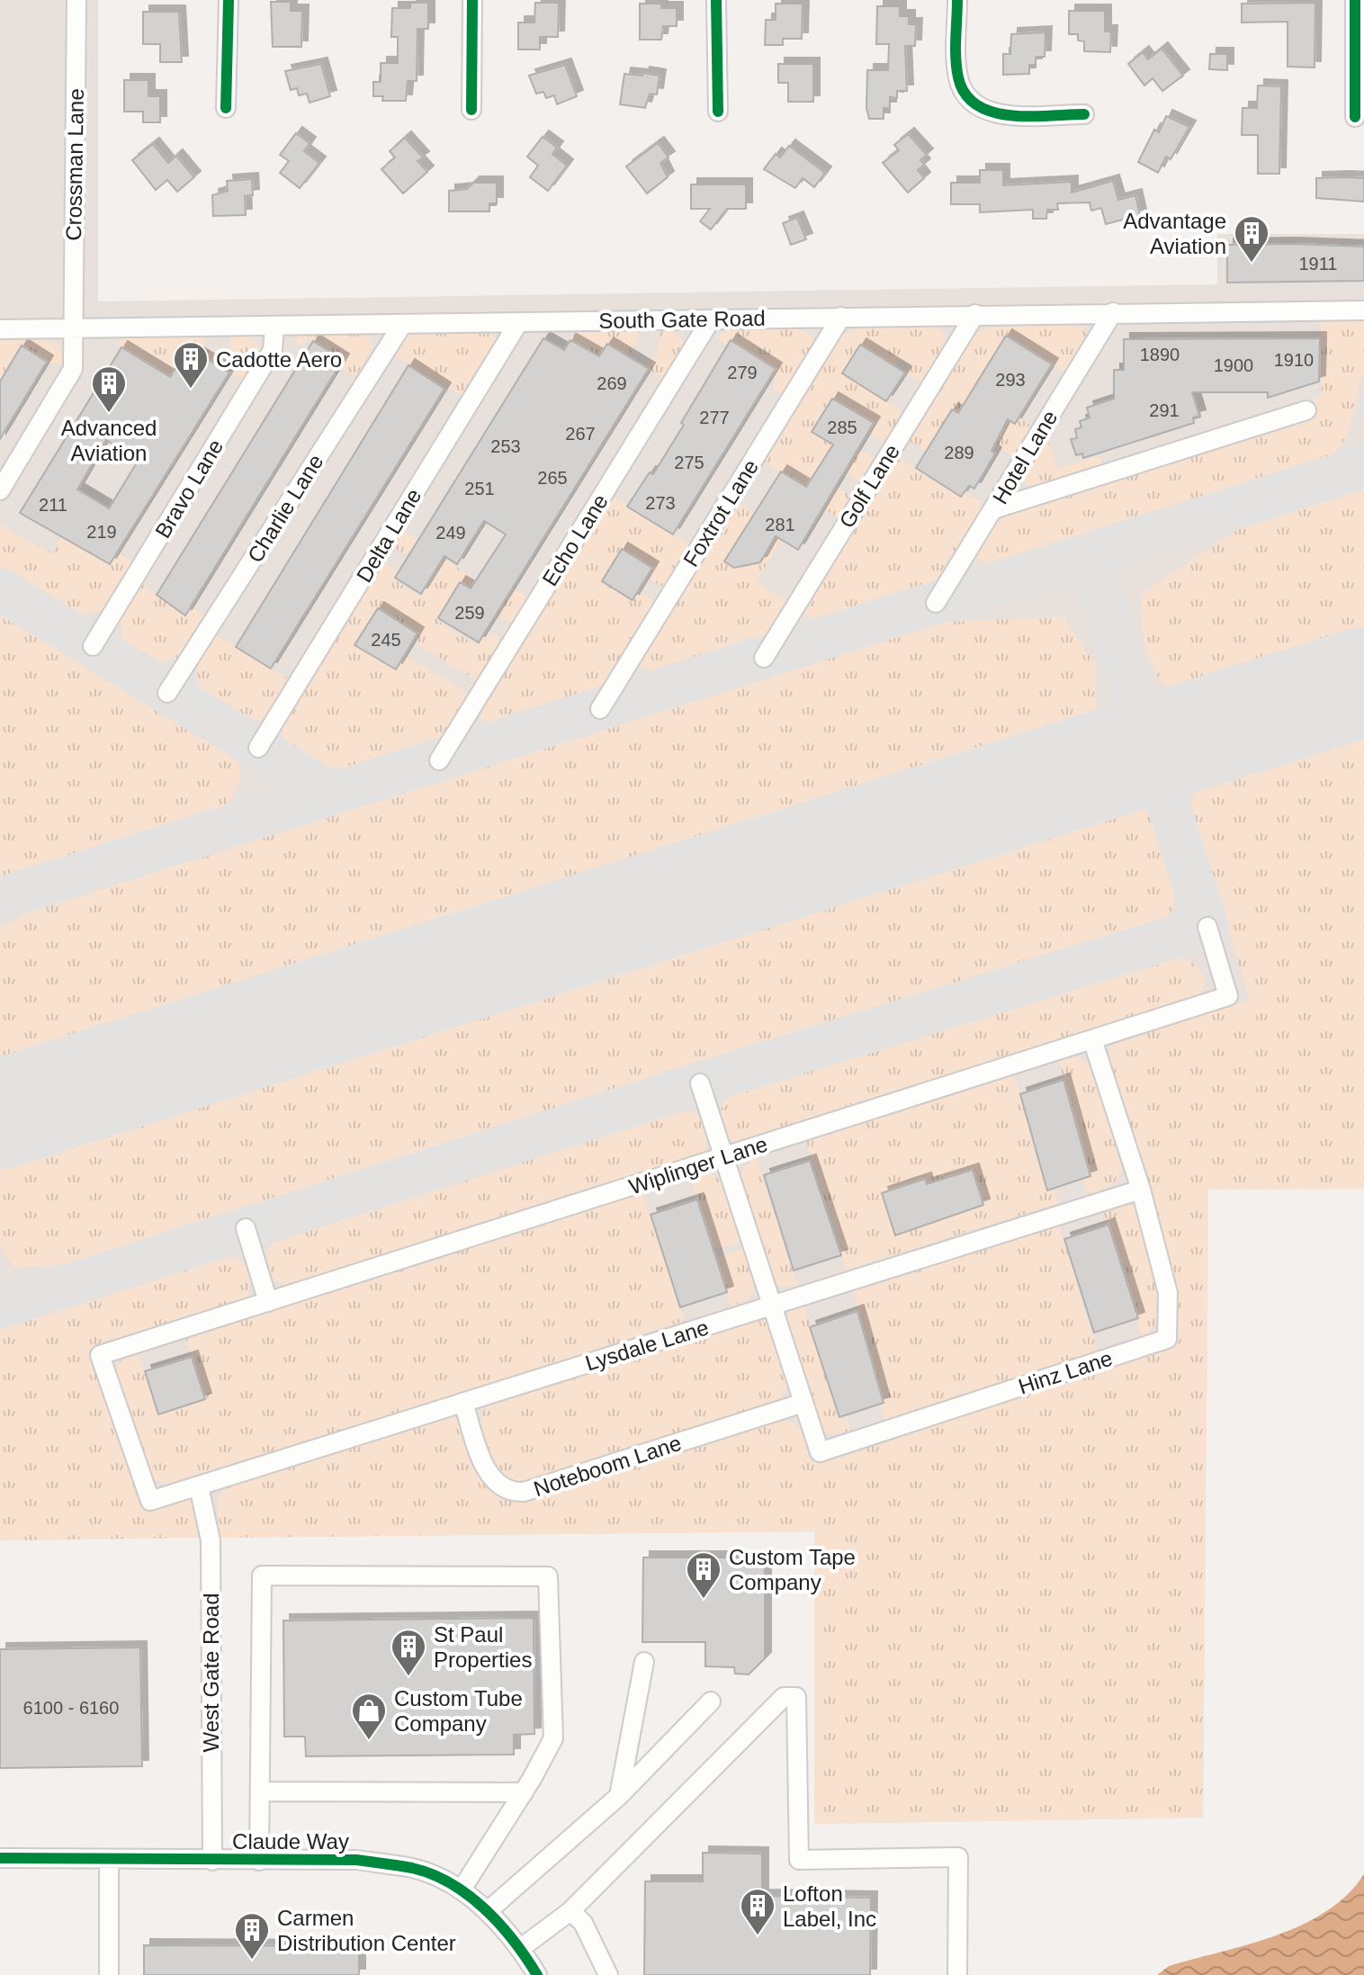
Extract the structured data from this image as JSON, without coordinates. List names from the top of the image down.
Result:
{
  "streets": {
    "street": [
      "Crossman Lane",
      "South Gate Road",
      "Hotel Lane",
      "Golf Lane",
      "Bravo Lane",
      "Charlie Lane",
      "Foxtrot Lane",
      "Delta Lane",
      "Echo Lane",
      "Wiplinger Lane",
      "Lysdale Lane",
      "Hinz Lane",
      "Noteboom Lane",
      "West Gate Road",
      "Claude Way"
    ]
  },
  "crossings": [
    ["Crossman Lane", "South Gate Road"],
    ["South Gate Road", "Hotel Lane"],
    ["South Gate Road", "Golf Lane"],
    ["South Gate Road", "Bravo Lane"],
    ["South Gate Road", "Charlie Lane"],
    ["South Gate Road", "Foxtrot Lane"],
    ["South Gate Road", "Delta Lane"],
    ["South Gate Road", "Echo Lane"],
    ["Wiplinger Lane", "Lysdale Lane"],
    ["Lysdale Lane", "Hinz Lane"],
    ["Lysdale Lane", "Noteboom Lane"],
    ["Lysdale Lane", "West Gate Road"],
    ["Hinz Lane", "Noteboom Lane"],
    ["West Gate Road", "Claude Way"]
  ],
  "places": {
    "building": [
      "Advantage Aviation",
      "Cadotte Aero",
      "Advanced Aviation",
      "Custom Tape Company",
      "St Paul Properties",
      "Lofton Label, Inc",
      "Carmen Distribution Center"
    ],
    "shop": ["Custom Tube Company"]
  },
  "house_numbers": [
    "1911",
    "1890",
    "1910",
    "1900",
    "279",
    "293",
    "269",
    "291",
    "277",
    "285",
    "267",
    "253",
    "289",
    "275",
    "265",
    "251",
    "273",
    "211",
    "281",
    "219",
    "249",
    "259",
    "245",
    "6100 - 6160"
  ]
}
